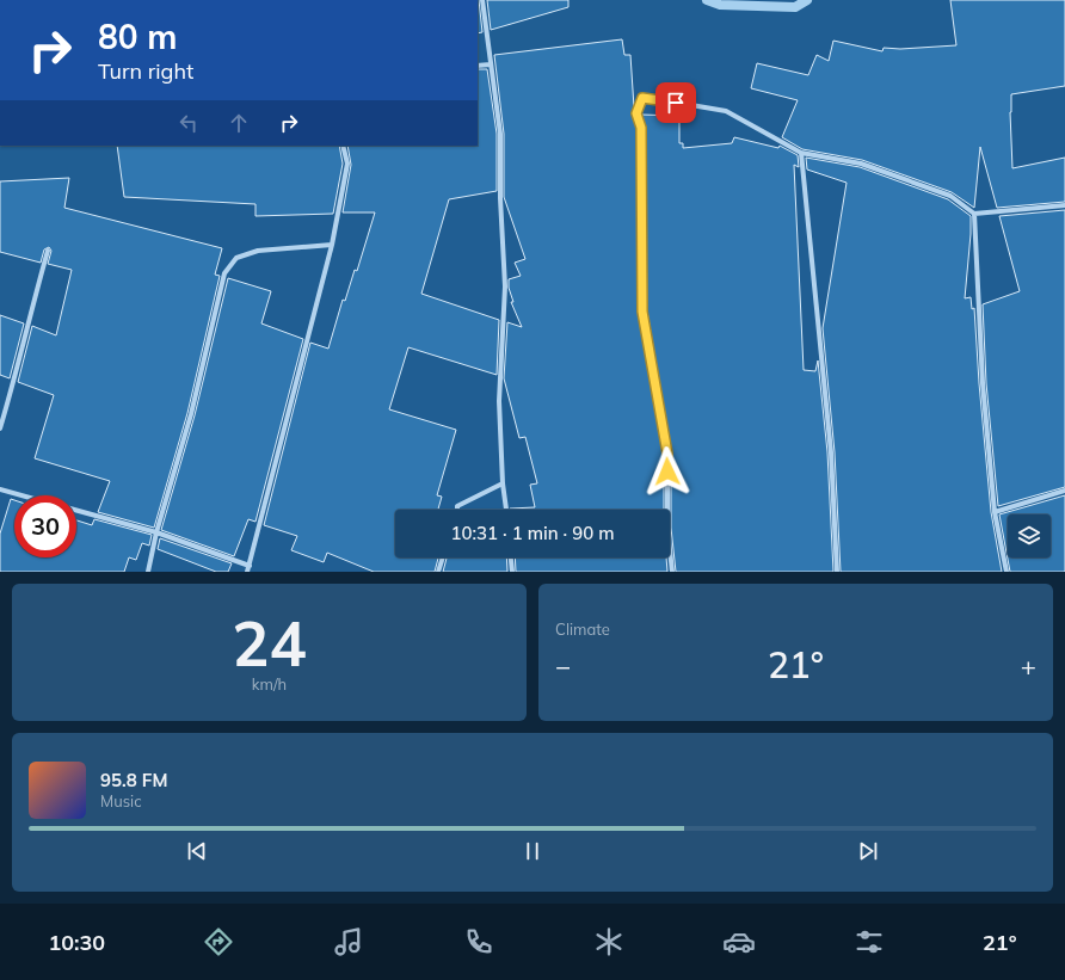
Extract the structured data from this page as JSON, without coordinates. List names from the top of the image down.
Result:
{
  "page": {
    "turn": ["80 m", "Turn right"],
    "limit": "30",
    "trip": "10:31 · 1 min · 90 m",
    "tile": [
      ["24", "km/h"],
      "Climate"
    ],
    "heat": ["−", "21°", "+"],
    "song": ["95.8 FM", "Music"],
    "tabs": ["10:30", "21°"]
  }
}
